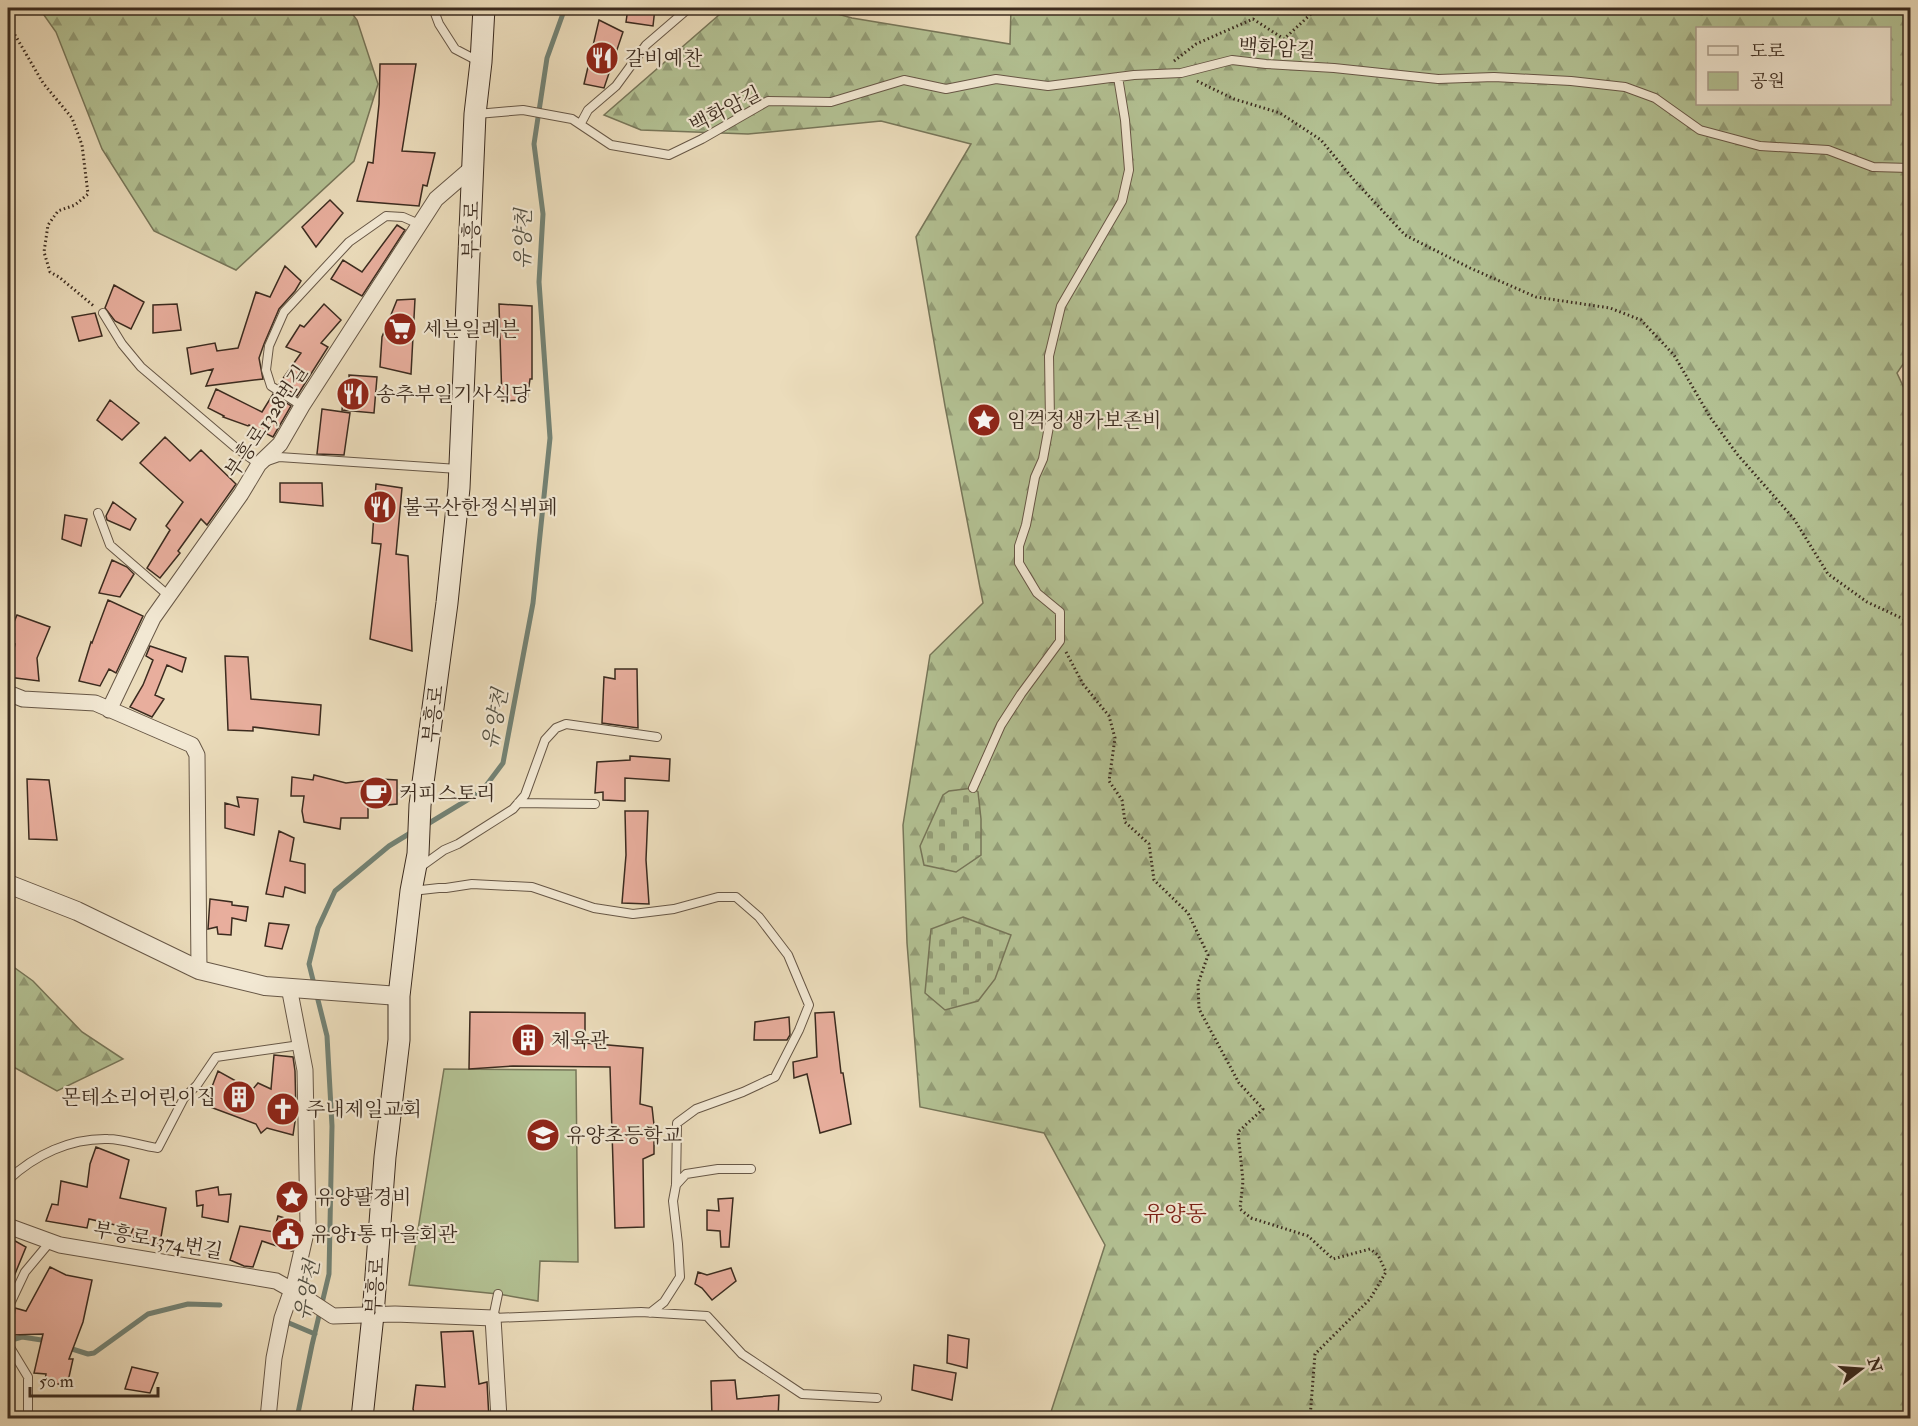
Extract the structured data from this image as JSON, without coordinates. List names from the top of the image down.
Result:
{
  "streets": {
    "main road": ["부흥로"],
    "street": ["부흥로1328번길", "부흥로1374번길"],
    "lane": ["백화암길"]
  },
  "crossings": [
    ["백화암길", "부흥로"],
    ["부흥로", "부흥로1328번길"],
    ["부흥로", "부흥로1374번길"]
  ],
  "districts": ["유양동"],
  "water": ["유양천"],
  "places": {
    "restaurant": ["갈비예찬", "송추부일기사식당", "불곡산한정식뷔페"],
    "supermarket": ["세븐일레븐"],
    "place": ["임꺽정생가보존비", "유양팔경비"],
    "cafe": ["커피스토리"],
    "building": ["체육관", "몬테소리어린이집"],
    "church": ["주내제일교회"],
    "school or university": ["유양초등학교"],
    "public building": ["유양1통 마을회관"]
  },
  "legend": ["도로", "공원"],
  "scale_bar": "50 m",
  "north": "right"
}
